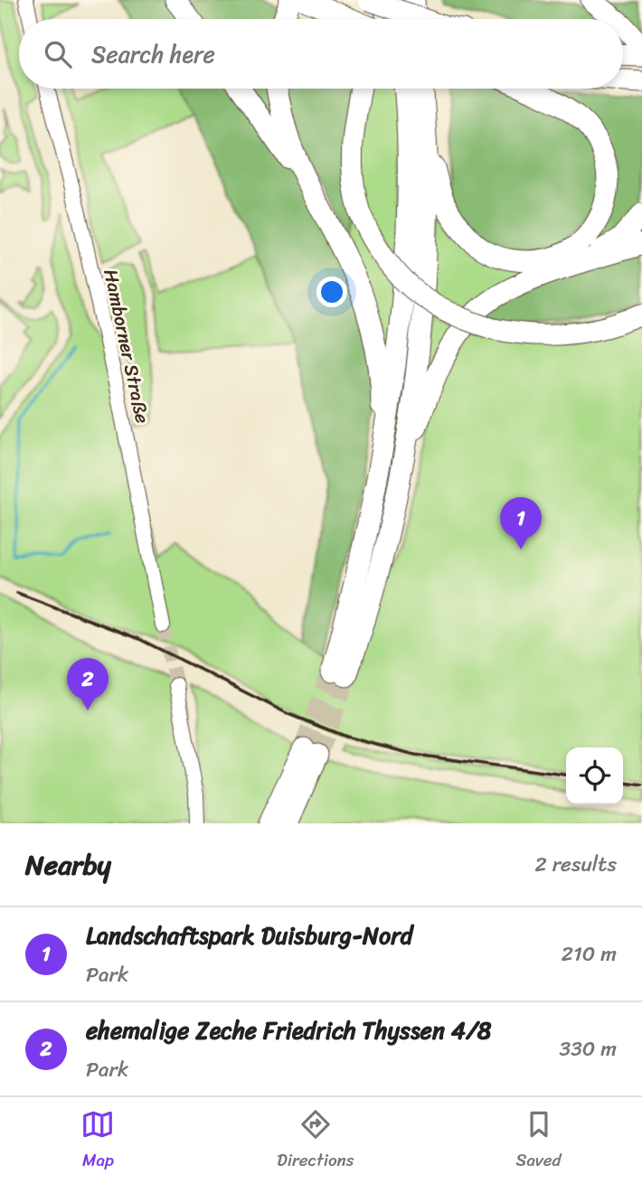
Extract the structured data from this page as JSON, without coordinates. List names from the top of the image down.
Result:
{
  "streets": {
    "street": ["Hamborner Straße"]
  },
  "page": {
    "search": "Search here",
    "pins": ["1", "2"],
    "heading": ["Nearby", "2 results"],
    "list": [
      {
        "mark": "1",
        "name": "Landschaftspark Duisburg-Nord",
        "note": "Park",
        "value": "210 m"
      },
      {
        "mark": "2",
        "name": "ehemalige Zeche Friedrich Thyssen 4/8",
        "note": "Park",
        "value": "330 m"
      }
    ],
    "nav": ["Map", "Directions", "Saved"]
  }
}
